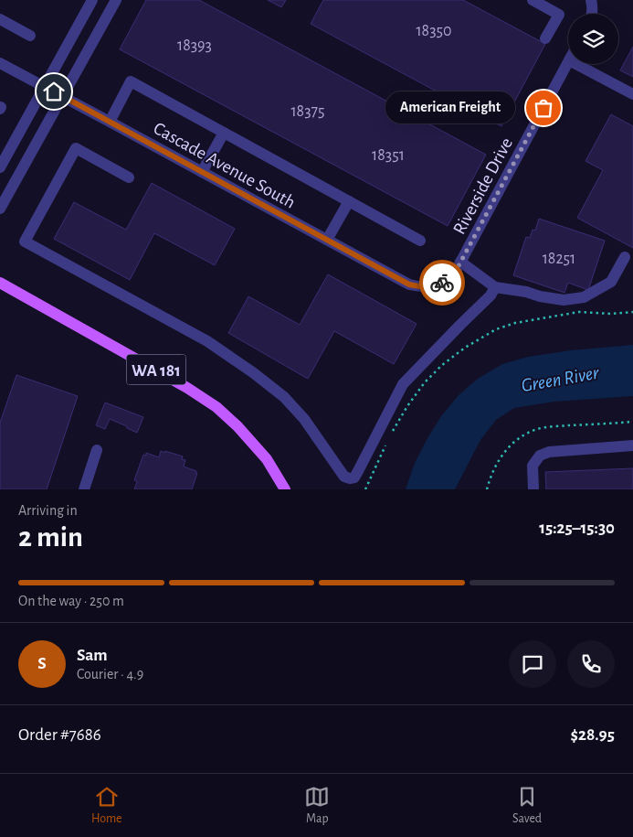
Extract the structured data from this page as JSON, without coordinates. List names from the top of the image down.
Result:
{
  "streets": {
    "main road": ["WA 181"],
    "street": ["Cascade Avenue South", "Riverside Drive"]
  },
  "crossings": [
    ["Cascade Avenue South", "Riverside Drive"]
  ],
  "water": ["Green River"],
  "places": ["American Freight"],
  "house_numbers": [
    "18350",
    "18393",
    "18375",
    "18351",
    "18251"
  ],
  "page": {
    "bubble": "American Freight",
    "heading": ["2 min", "Arriving in", "15:25–15:30"],
    "panel": [
      "Sam",
      "Courier · 4.9",
      "Order #7686",
      "$28.95"
    ],
    "bar": "On the way · 250 m",
    "round": "S",
    "tabs": ["Home", "Map", "Saved"]
  }
}
